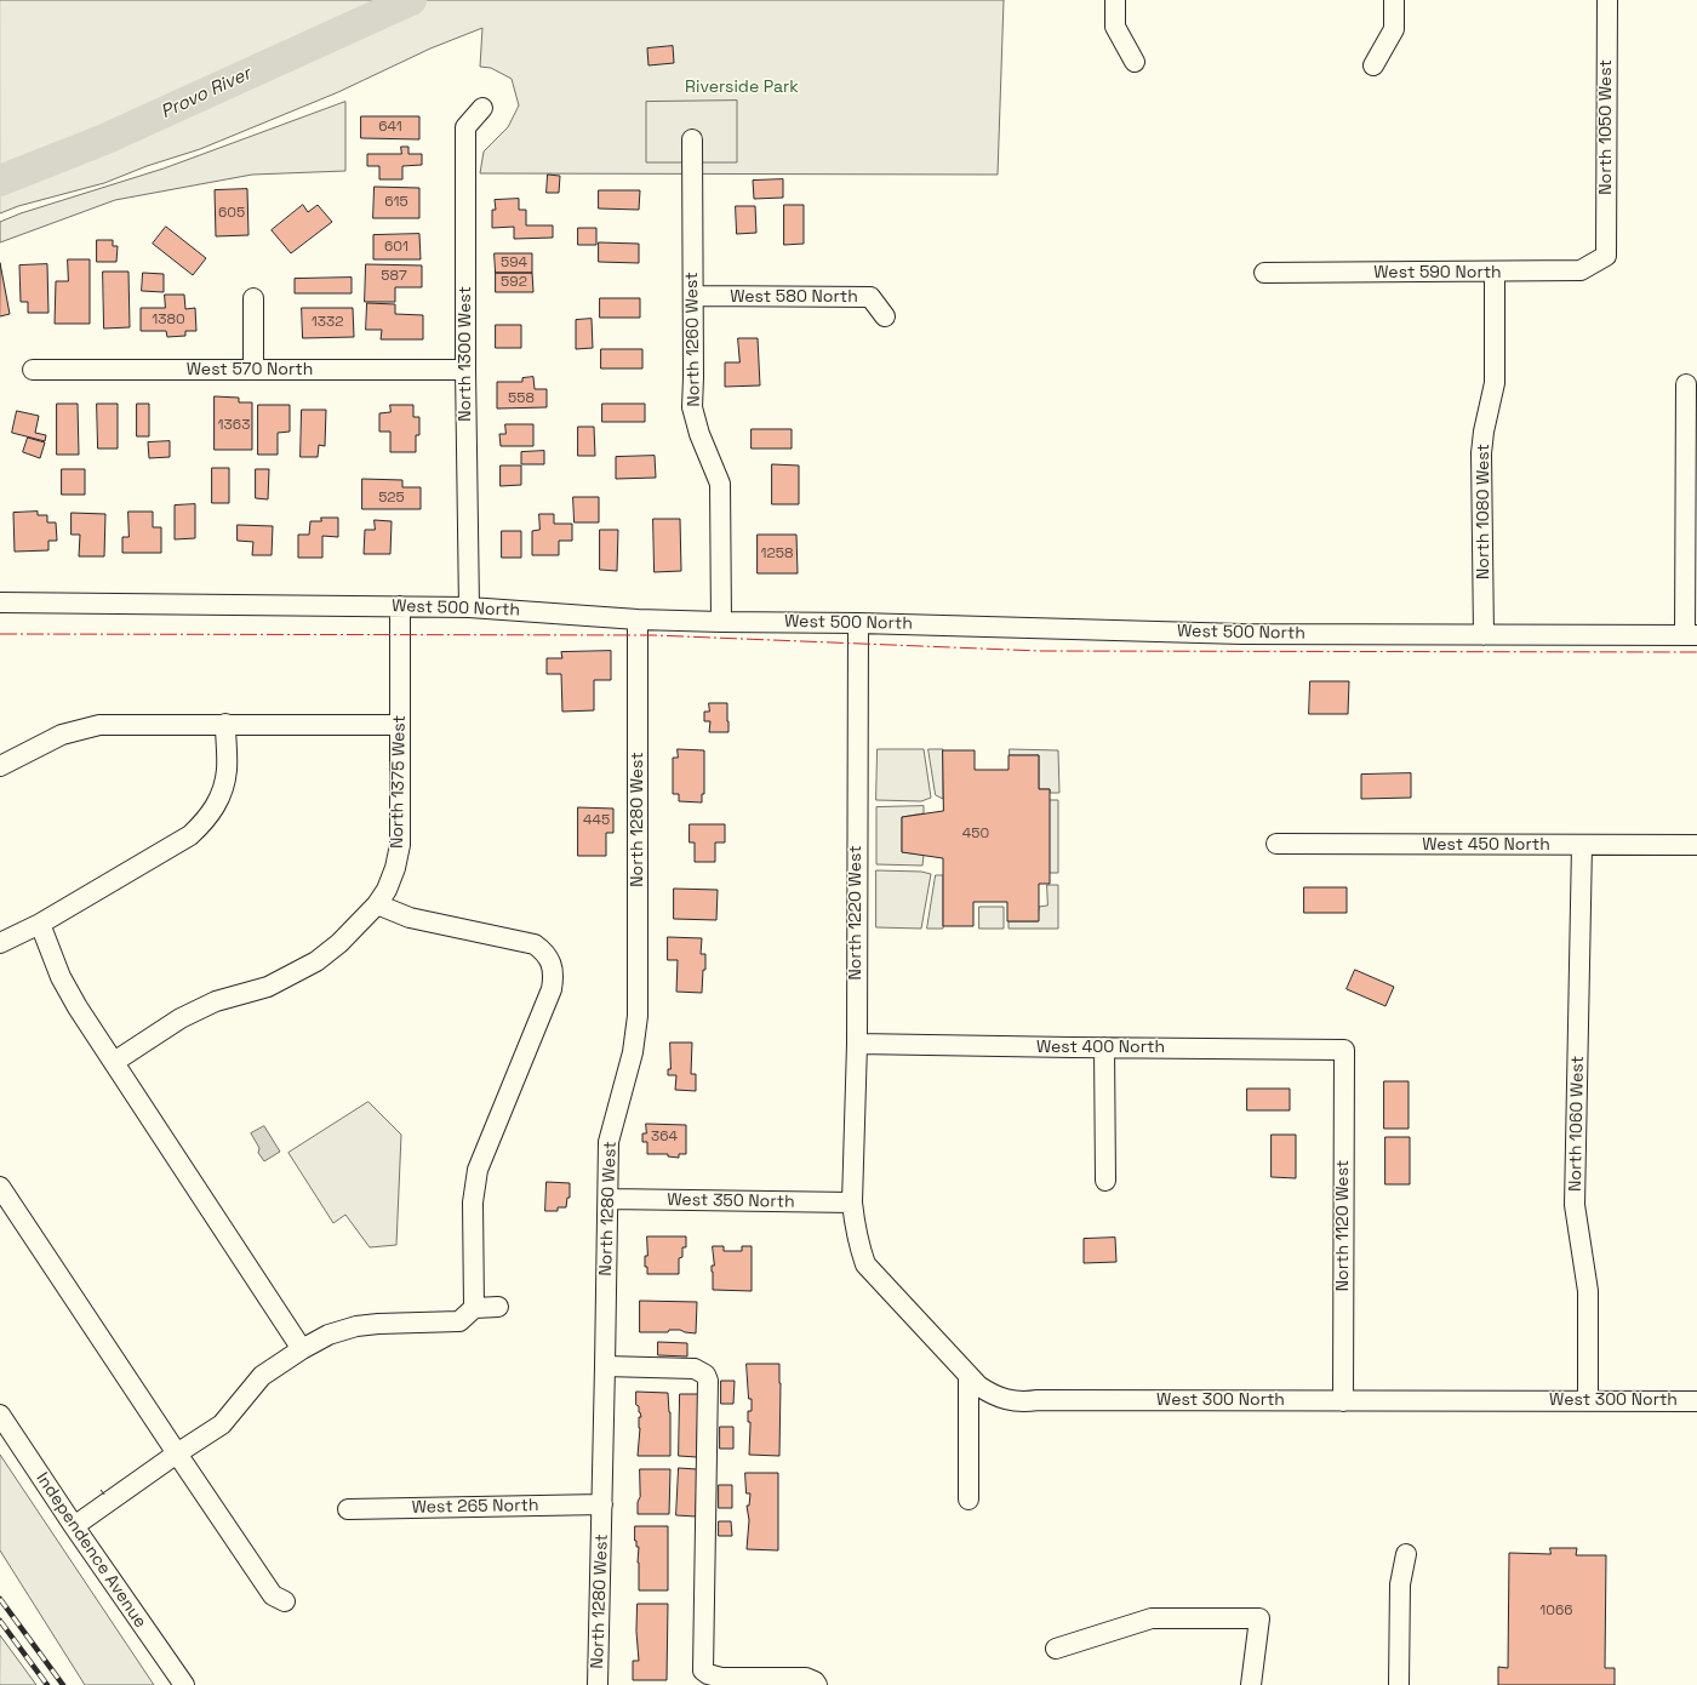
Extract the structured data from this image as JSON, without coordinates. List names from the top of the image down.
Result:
{
  "streets": {
    "street": [
      "North 1050 West",
      "West 590 North",
      "West 580 North",
      "North 1260 West",
      "North 1300 West",
      "West 570 North",
      "North 1080 West",
      "West 500 North",
      "North 1375 West",
      "North 1280 West",
      "West 450 North",
      "North 1220 West",
      "West 400 North",
      "North 1060 West",
      "West 350 North",
      "North 1120 West",
      "West 300 North",
      "West 265 North",
      "Independence Avenue"
    ]
  },
  "crossings": [
    ["North 1050 West", "West 590 North"],
    ["West 590 North", "North 1080 West"],
    ["West 580 North", "North 1260 West"],
    ["North 1260 West", "West 500 North"],
    ["North 1300 West", "West 570 North"],
    ["North 1300 West", "West 500 North"],
    ["North 1080 West", "West 500 North"],
    ["West 500 North", "North 1375 West"],
    ["West 500 North", "North 1280 West"],
    ["West 500 North", "North 1220 West"],
    ["North 1280 West", "West 350 North"],
    ["North 1280 West", "West 265 North"],
    ["West 450 North", "North 1060 West"],
    ["North 1220 West", "West 400 North"],
    ["North 1220 West", "West 350 North"],
    ["North 1220 West", "West 300 North"],
    ["West 400 North", "North 1120 West"],
    ["North 1060 West", "West 300 North"],
    ["West 350 North", "West 300 North"],
    ["North 1120 West", "West 300 North"]
  ],
  "water": ["Provo River"],
  "parks": ["Riverside Park"],
  "house_numbers": [
    "641",
    "615",
    "605",
    "601",
    "594",
    "587",
    "592",
    "1380",
    "1332",
    "558",
    "1363",
    "525",
    "1258",
    "445",
    "450",
    "364",
    "1066"
  ]
}
